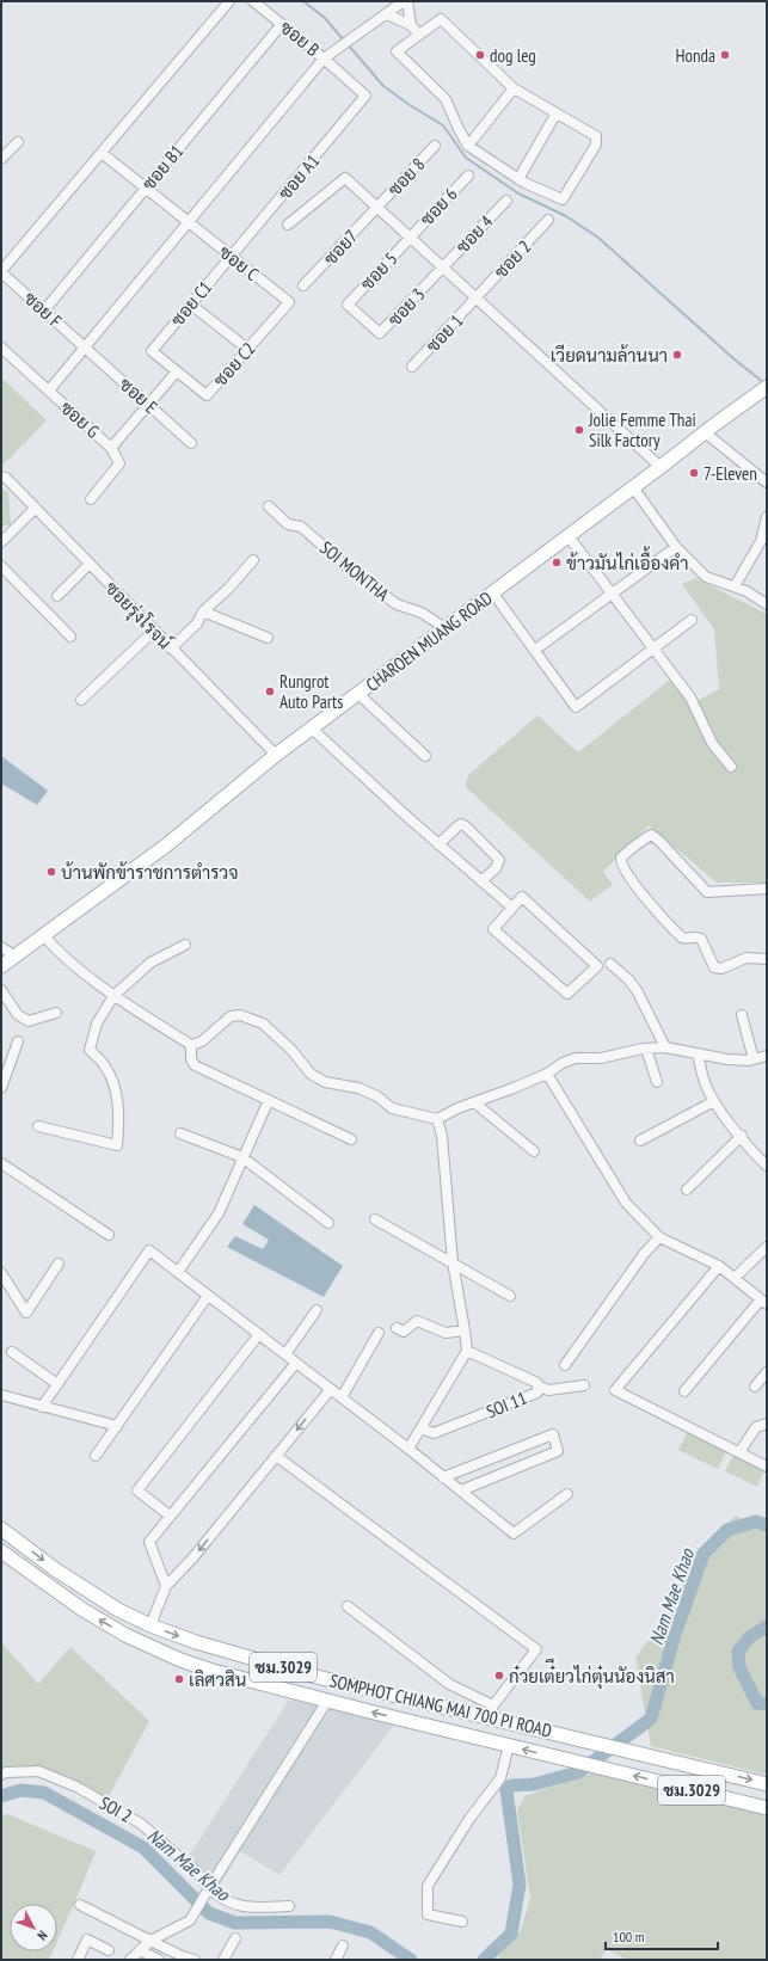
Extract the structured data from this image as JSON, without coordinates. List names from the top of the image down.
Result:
{
  "streets": {
    "main road": ["CHAROEN MUANG ROAD", "ชม.3029", "SOMPHOT CHIANG MAI 700 PI ROAD"],
    "street": [
      "ซอย B",
      "ซอย B1",
      "ซอย A1",
      "ซอย 8",
      "ซอย 6",
      "ซอย 4",
      "ซอย7",
      "ซอย 2",
      "ซอย C",
      "ซอย 5",
      "ซอย C1",
      "ซอย 3",
      "ซอย F",
      "ซอย 1",
      "ซอย C2",
      "ซอย E",
      "ซอย G",
      "SOI MONTHA",
      "ซอยรุ่งโรจน์",
      "SOI 11",
      "SOI 2"
    ]
  },
  "crossings": [
    ["ซอย B", "ซอย B1"],
    ["ซอย B", "ซอย A1"],
    ["ซอย B1", "ซอย C"],
    ["ซอย B1", "ซอย F"],
    ["ซอย A1", "ซอย C"],
    ["ซอย A1", "ซอย C1"],
    ["ซอย 8", "ซอย7"],
    ["ซอย 6", "ซอย 5"],
    ["ซอย 4", "ซอย 3"],
    ["ซอย 2", "ซอย 1"],
    ["ซอย C", "ซอย C1"],
    ["ซอย C", "ซอย C2"],
    ["ซอย 5", "ซอย 3"],
    ["ซอย C1", "ซอย C2"],
    ["ซอย F", "ซอย E"],
    ["SOI MONTHA", "CHAROEN MUANG ROAD"],
    ["ซอยรุ่งโรจน์", "CHAROEN MUANG ROAD"]
  ],
  "water": ["Nam Mae Khao"],
  "places": [
    "dog leg",
    "Honda",
    "เวียดนามล้านนา",
    "Jolie Femme Thai Silk Factory",
    "7-Eleven",
    "ข้าวมันไก่เอื้องคํา",
    "Rungrot Auto Parts",
    "บ้านพักข้าราชการตำรวจ",
    "ก๋วยเต๋ียวไก่ตุ๋นนัองนิสา",
    "เลิศวสิน"
  ],
  "scale_bar": "100 m",
  "north": "bottom right"
}
